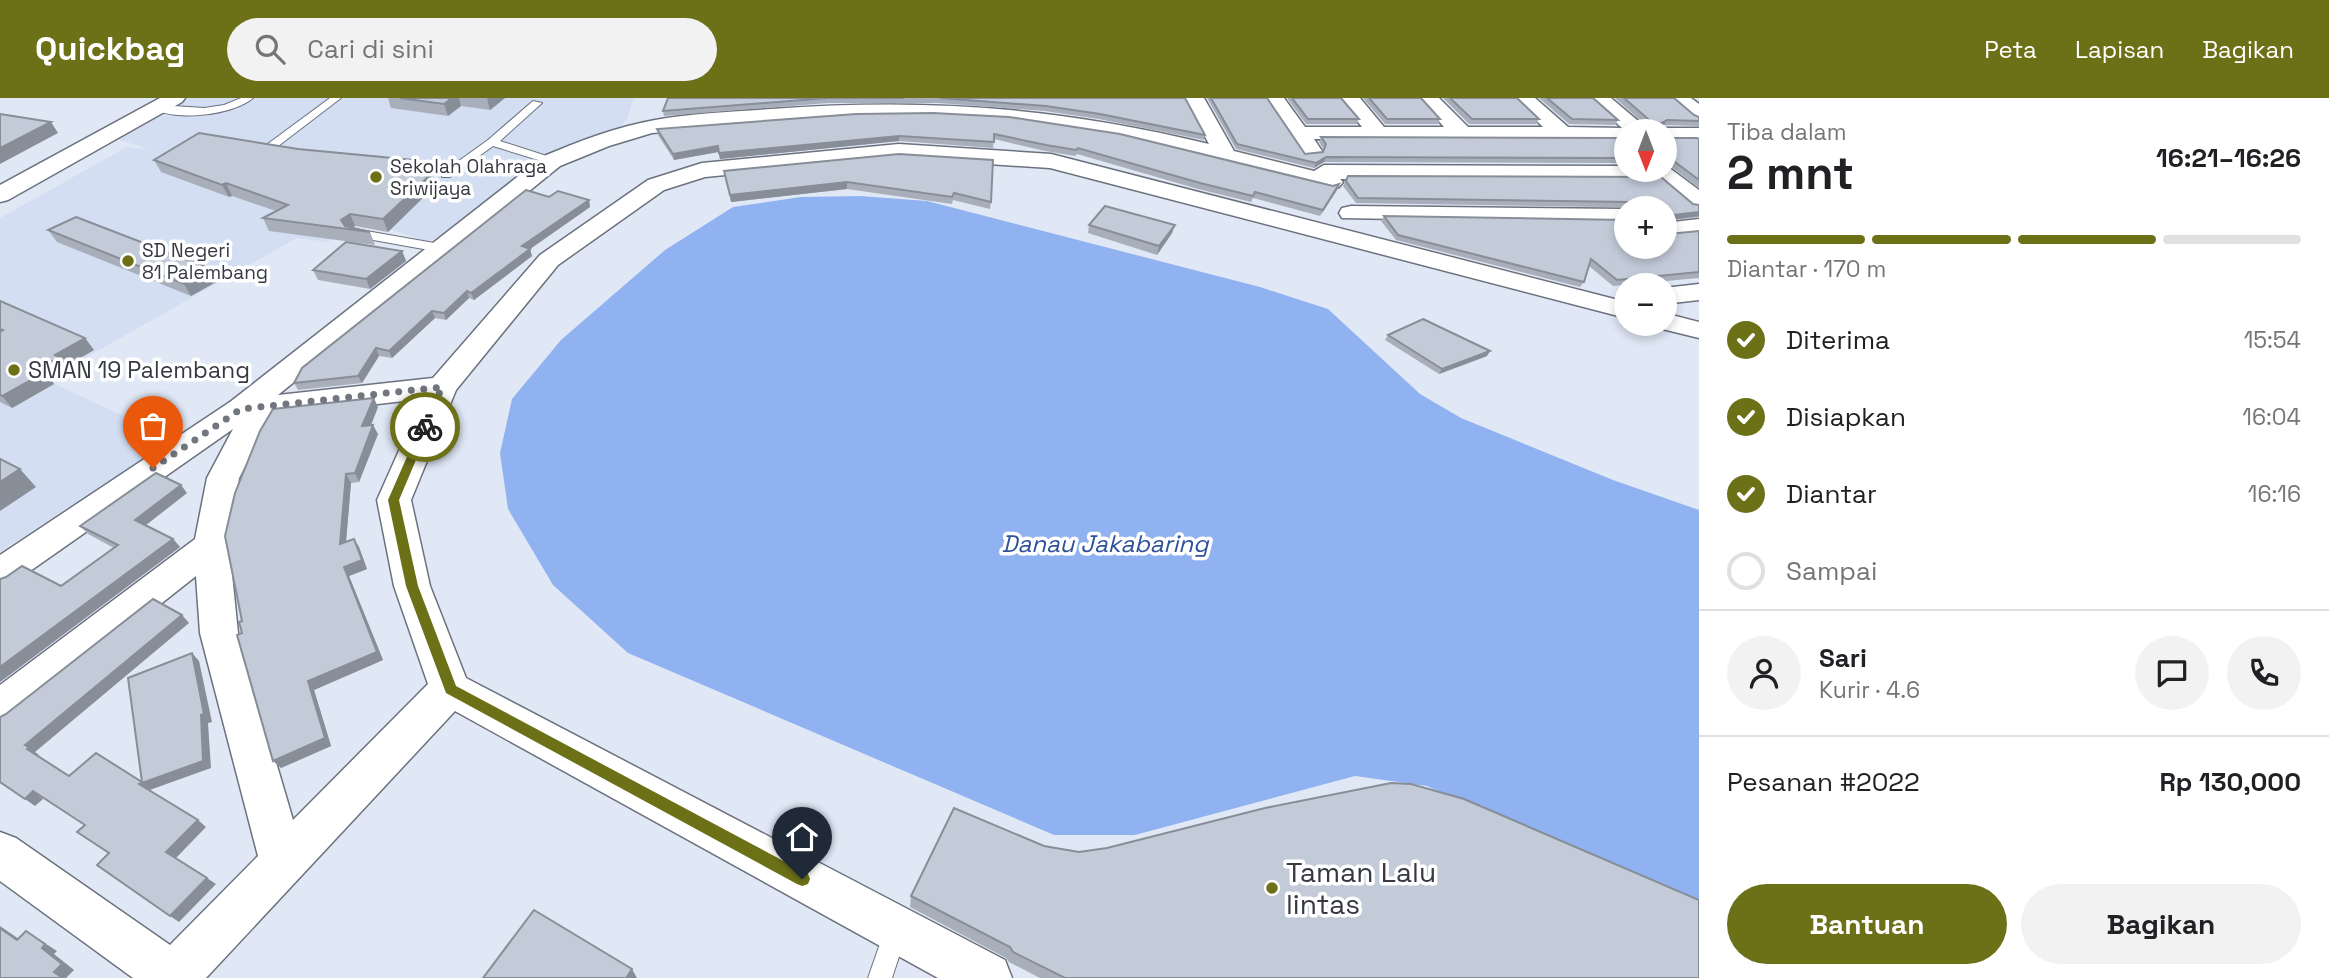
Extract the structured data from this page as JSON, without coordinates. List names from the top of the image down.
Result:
{
  "water": ["Danau Jakabaring"],
  "places": [
    "Sekolah Olahraga Sriwijaya",
    "SD Negeri 81 Palembang",
    "SMAN 19 Palembang",
    "Taman Lalu lintas"
  ],
  "north": "bottom",
  "page": {
    "header": "Quickbag",
    "search": "Cari di sini",
    "nav": ["Peta", "Lapisan", "Bagikan"],
    "heading": ["2 mnt", "Tiba dalam", "16:21–16:26"],
    "panel": [
      "Sari",
      "Kurir · 4.6",
      "Pesanan #2022",
      "Rp 130,000"
    ],
    "map_buttons": ["+", "−"],
    "bar": "Diantar · 170 m",
    "list": [
      ["Diterima", "15:54"],
      ["Disiapkan", "16:04"],
      ["Diantar", "16:16"],
      "Sampai"
    ],
    "buttons": ["Bantuan", "Bagikan"]
  }
}
